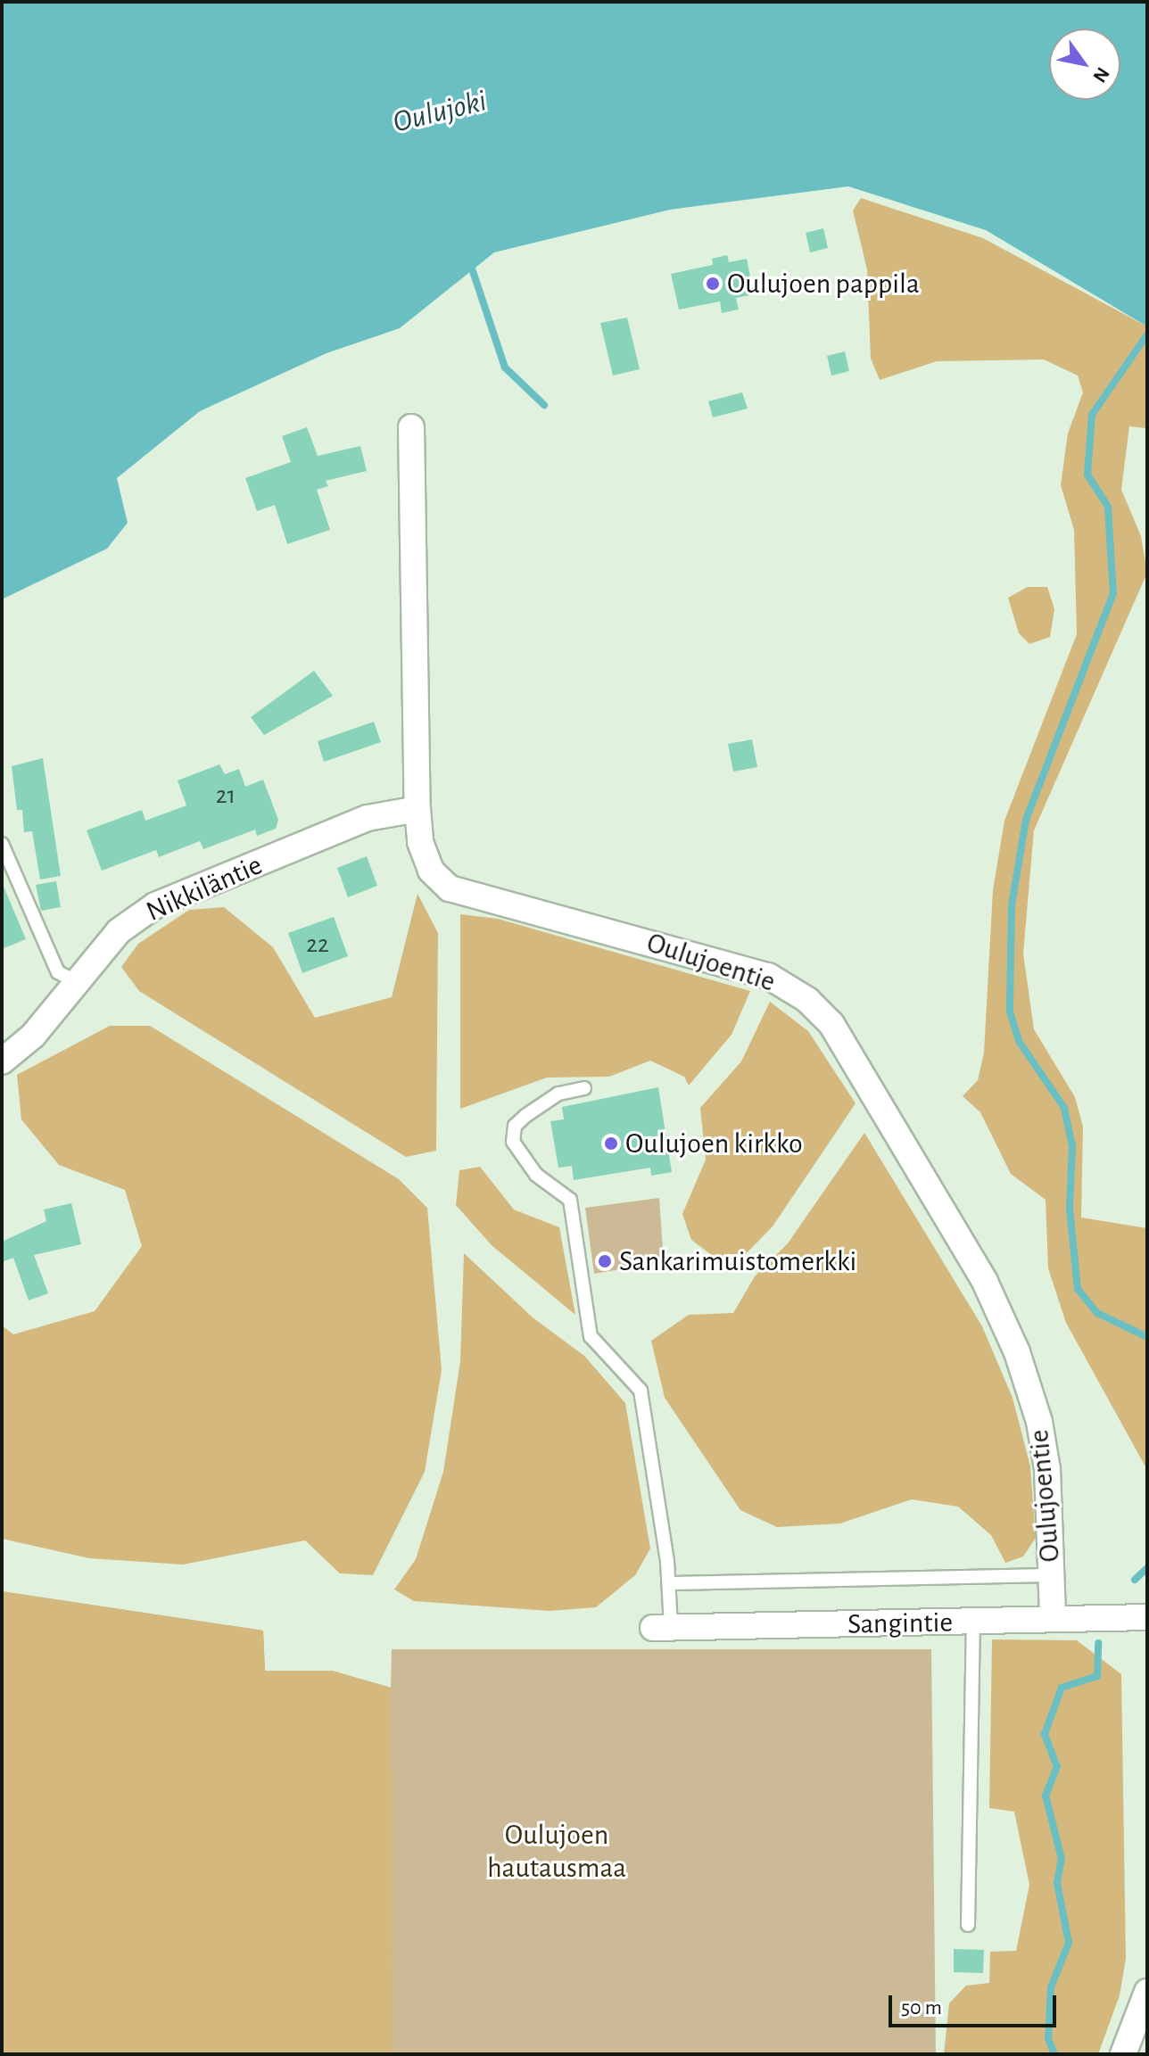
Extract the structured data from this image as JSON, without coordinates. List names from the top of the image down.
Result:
{
  "streets": {
    "street": ["Nikkiläntie", "Oulujoentie", "Sangintie"]
  },
  "crossings": [
    ["Nikkiläntie", "Oulujoentie"],
    ["Oulujoentie", "Sangintie"]
  ],
  "water": ["Oulujoki"],
  "parks": ["Oulujoen hautausmaa"],
  "places": ["Oulujoen pappila", "Oulujoen kirkko", "Sankarimuistomerkki"],
  "house_numbers": ["21", "22"],
  "scale_bar": "50 m",
  "north": "bottom right"
}
